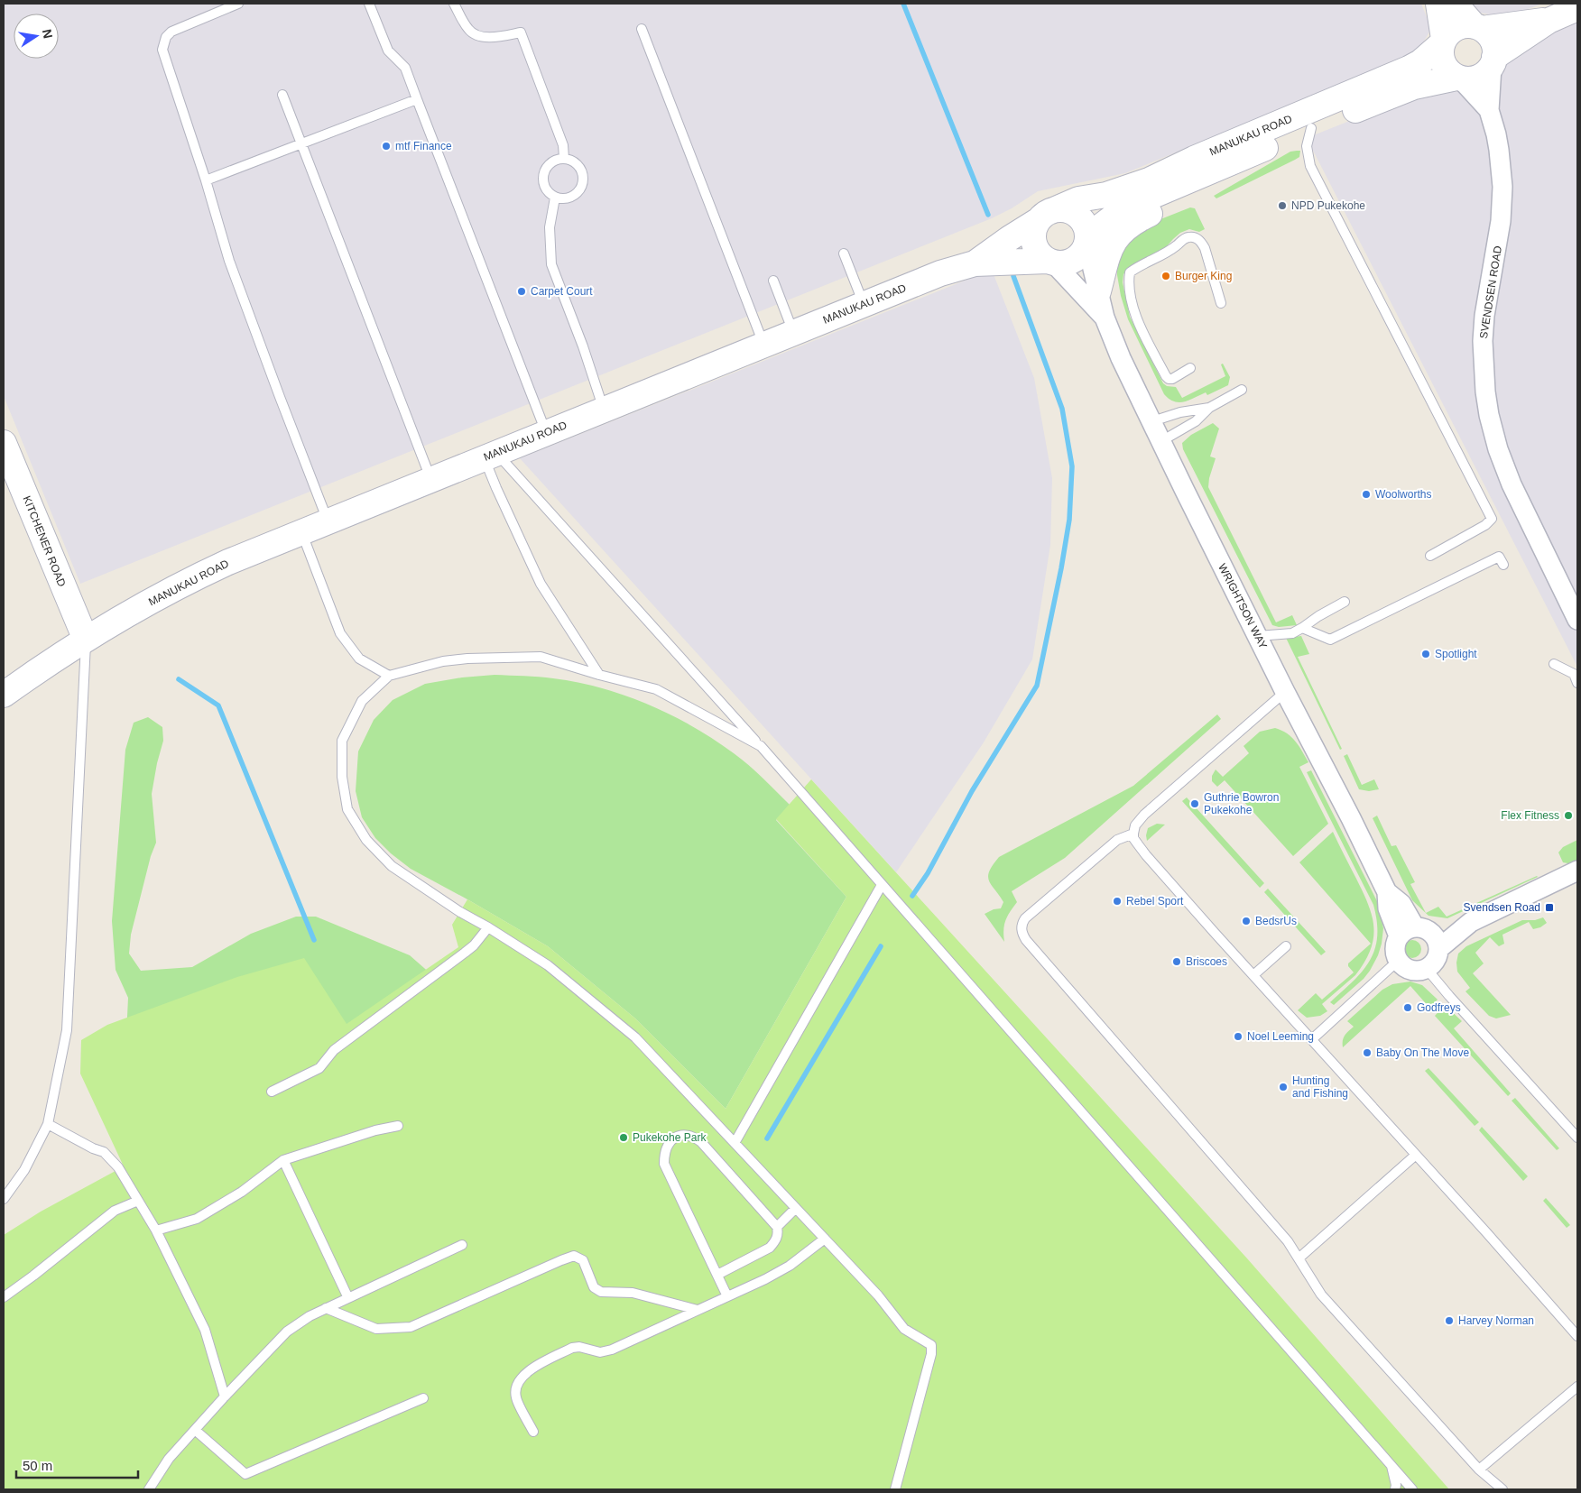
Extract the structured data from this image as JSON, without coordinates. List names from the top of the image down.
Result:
{
  "streets": {
    "main road": ["MANUKAU ROAD", "KITCHENER ROAD"],
    "street": ["SVENDSEN ROAD", "WRIGHTSON WAY"]
  },
  "crossings": [
    ["MANUKAU ROAD", "KITCHENER ROAD"],
    ["MANUKAU ROAD", "WRIGHTSON WAY"]
  ],
  "places": {
    "other": [
      "mtf Finance",
      "NPD Pukekohe",
      "Burger King",
      "Carpet Court",
      "Woolworths",
      "Spotlight",
      "Guthrie Bowron Pukekohe",
      "Flex Fitness",
      "Rebel Sport",
      "BedsrUs",
      "Briscoes",
      "Godfreys",
      "Noel Leeming",
      "Baby On The Move",
      "Hunting and Fishing",
      "Pukekohe Park",
      "Harvey Norman"
    ],
    "transit": ["Svendsen Road"]
  },
  "scale_bar": "50 m",
  "north": "right"
}
